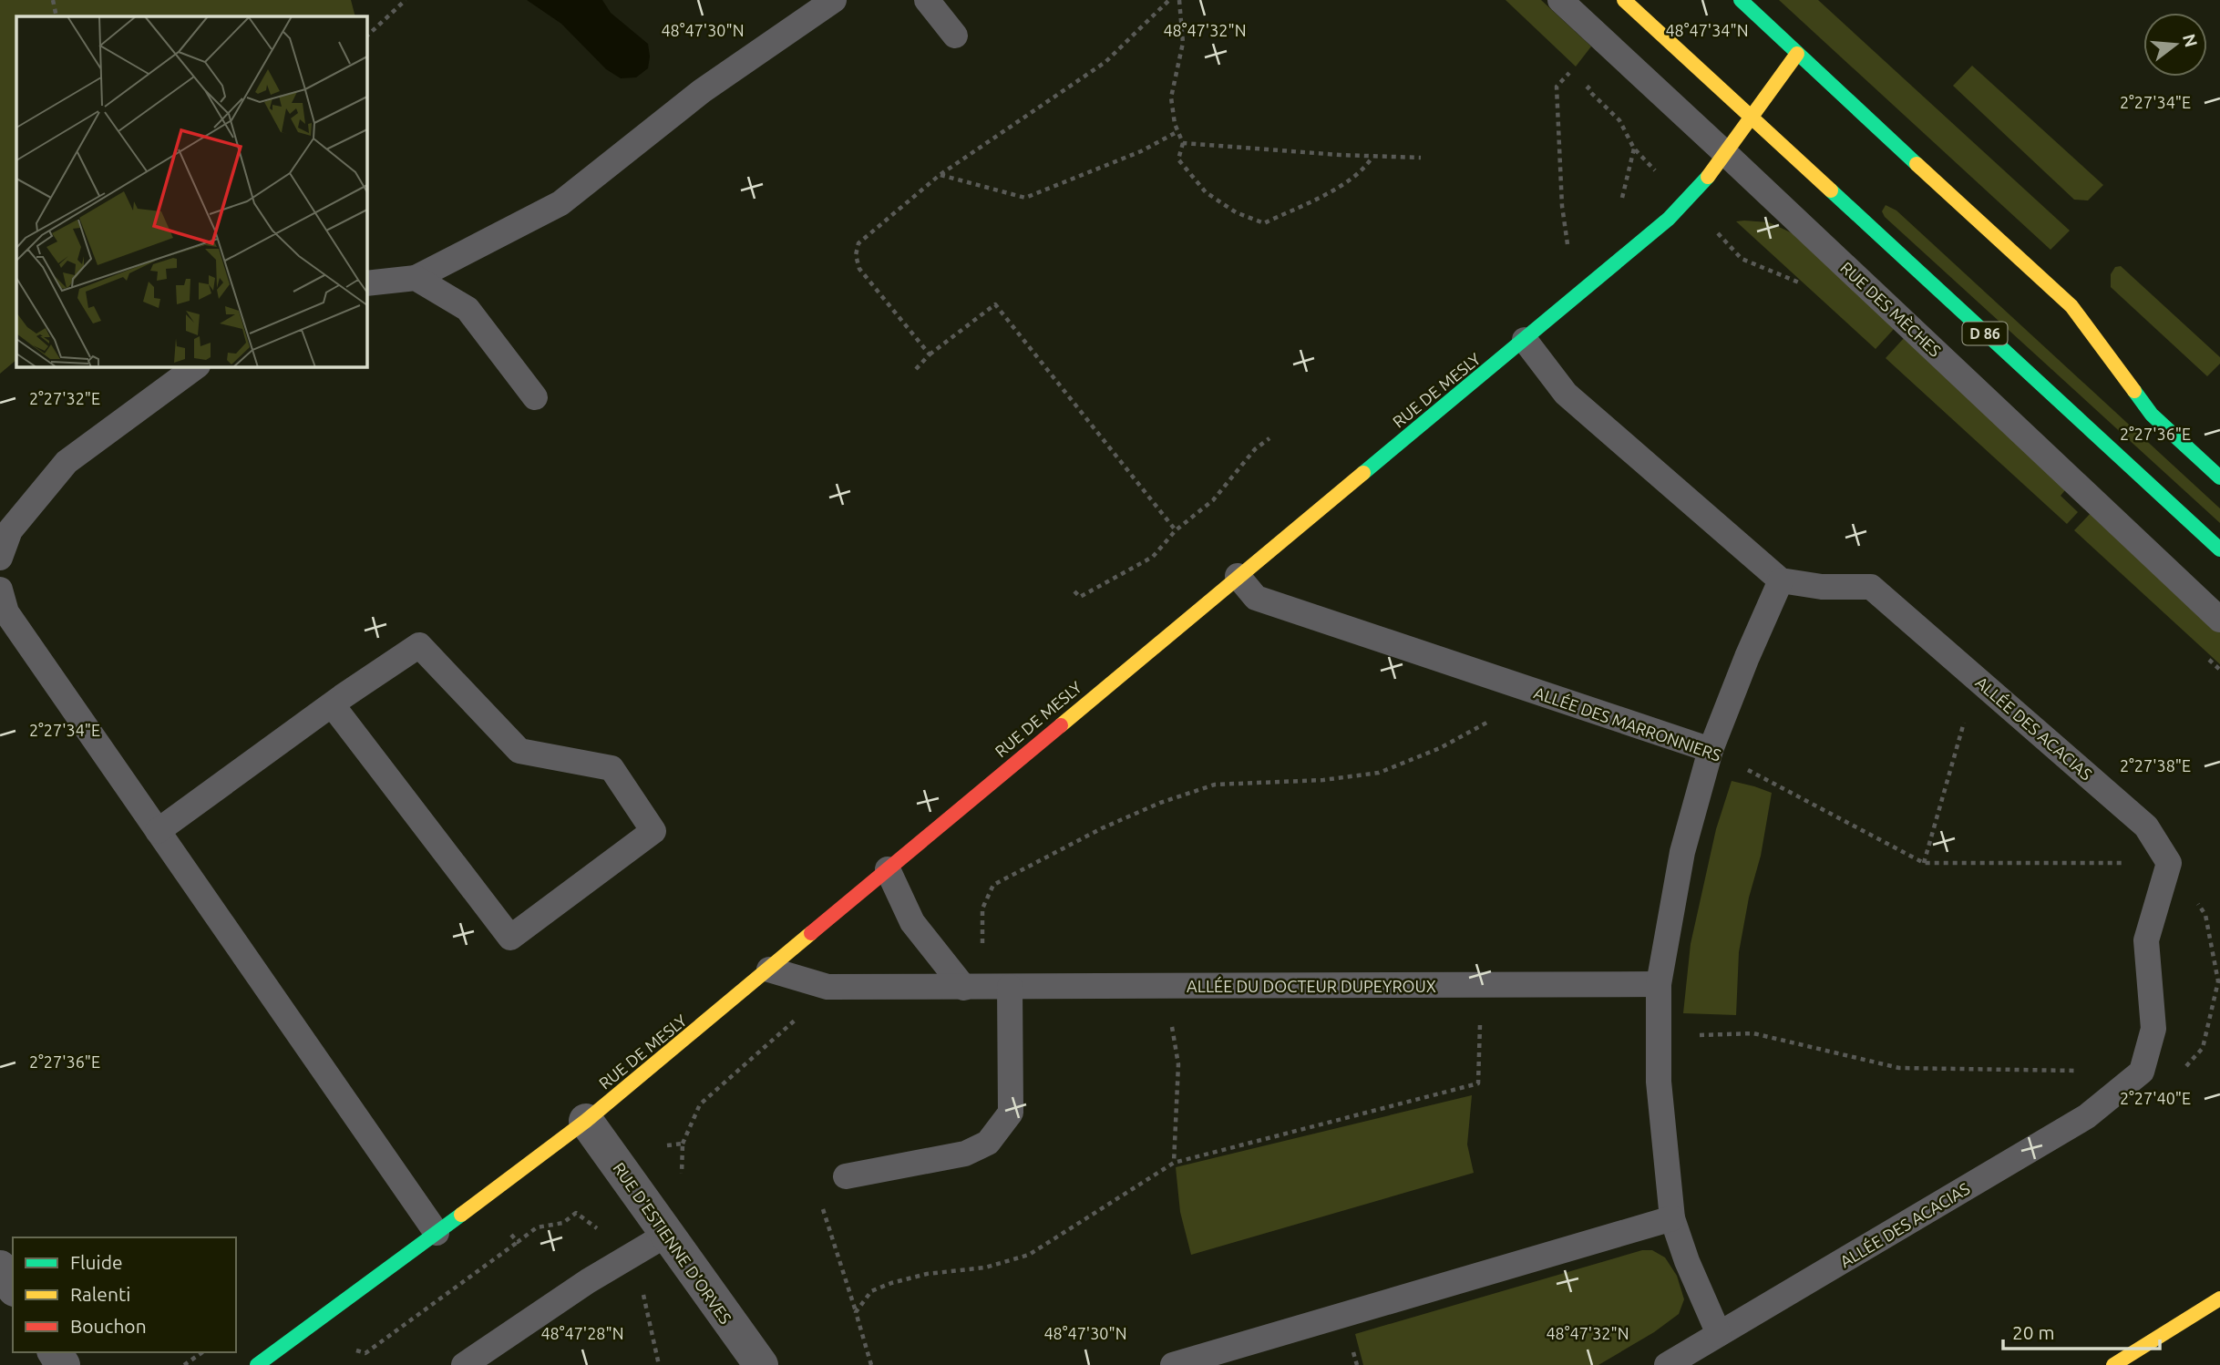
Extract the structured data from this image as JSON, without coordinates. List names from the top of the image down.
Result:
{
  "streets": {
    "street": ["D 86", "RUE DE MESLY", "RUE D'ESTIENNE D'ORVES"],
    "lane": [
      "RUE DES MÈCHES",
      "ALLÉE DES MARRONNIERS",
      "ALLÉE DES ACACIAS",
      "ALLÉE DU DOCTEUR DUPEYROUX"
    ]
  },
  "crossings": [
    ["RUE DES MÈCHES", "RUE DE MESLY"],
    ["D 86", "RUE DE MESLY"],
    ["RUE DE MESLY", "ALLÉE DES MARRONNIERS"],
    ["RUE DE MESLY", "ALLÉE DU DOCTEUR DUPEYROUX"],
    ["RUE DE MESLY", "RUE D'ESTIENNE D'ORVES"],
    ["ALLÉE DES MARRONNIERS", "ALLÉE DES ACACIAS"]
  ],
  "legend": ["Fluide", "Ralenti", "Bouchon"],
  "scale_bar": "20 m",
  "north": "right",
  "coordinates": [
    "48°47'30\"N",
    "48°47'32\"N",
    "48°47'34\"N",
    "2°27'34\"E",
    "2°27'32\"E",
    "2°27'36\"E",
    "2°27'38\"E",
    "2°27'40\"E",
    "48°47'28\"N"
  ]
}
